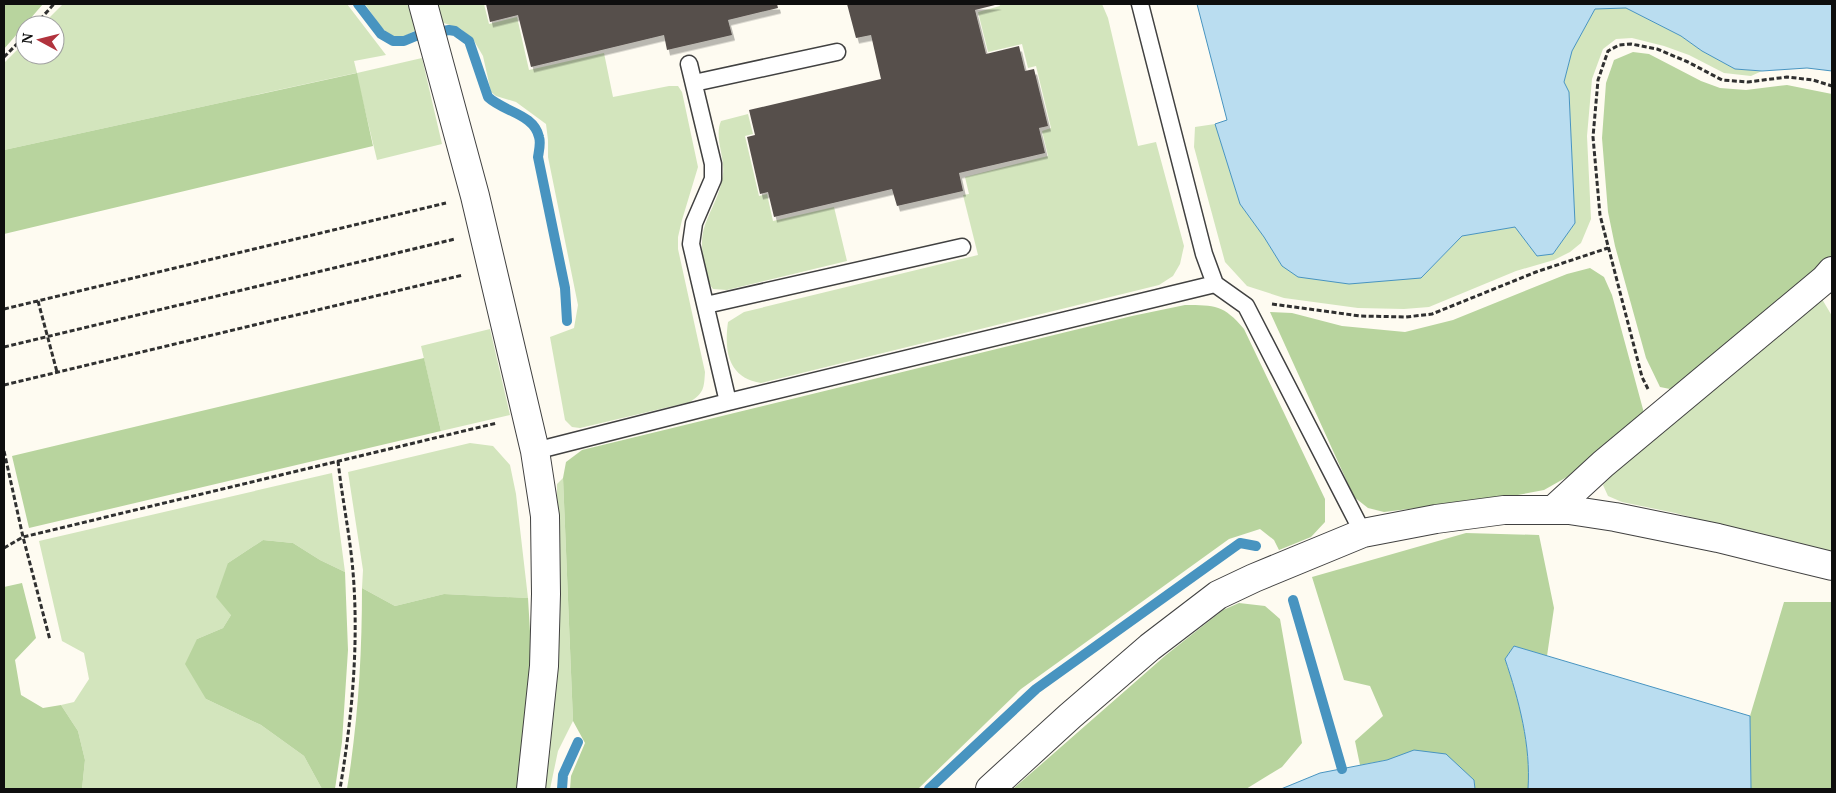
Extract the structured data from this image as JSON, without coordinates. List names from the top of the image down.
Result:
{
  "north": "left"
}
